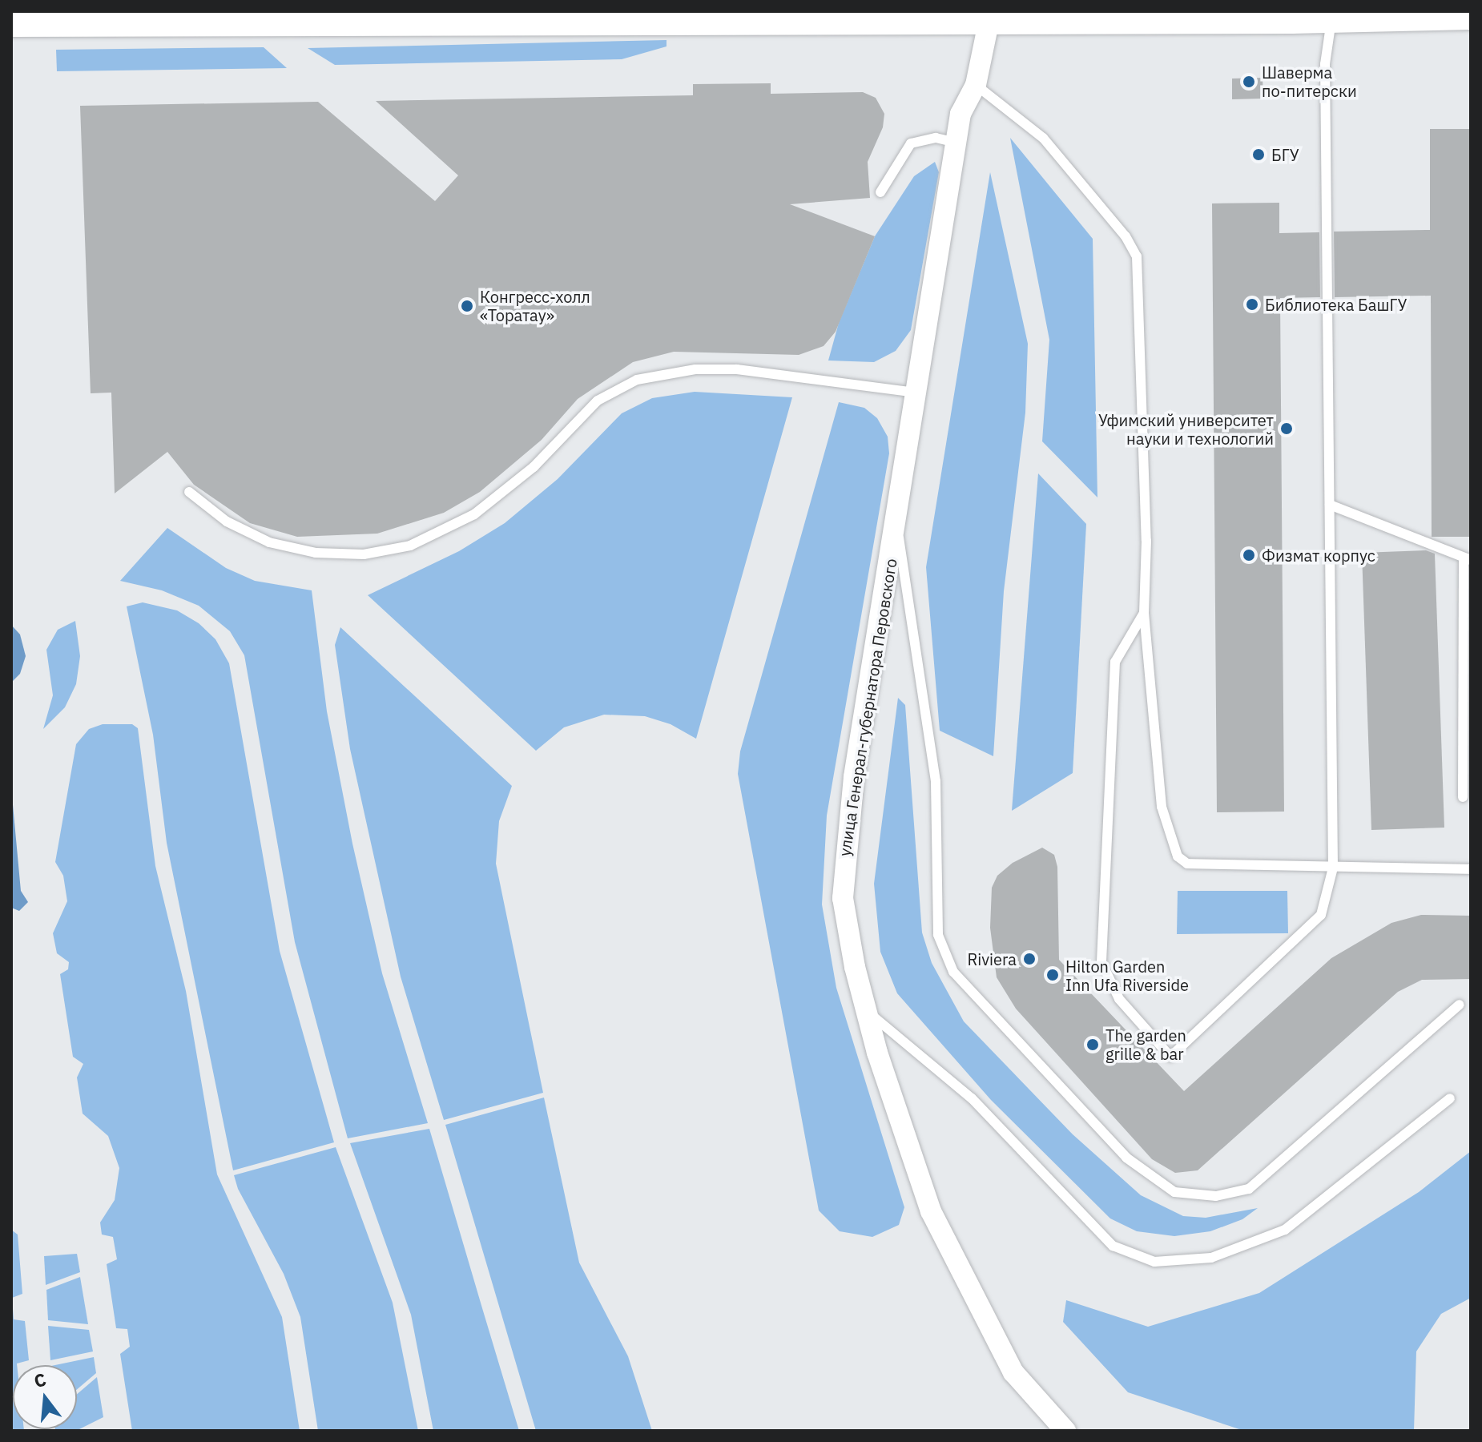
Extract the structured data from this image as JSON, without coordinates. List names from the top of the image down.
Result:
{
  "streets": {
    "street": ["улица Генерал-губернатора Перовского"]
  },
  "places": [
    "Шаверма по-питерски",
    "БГУ",
    "Библиотека БашГУ",
    "Конгресс-холл «Торатау»",
    "Уфимский университет науки и технологий",
    "Физмат корпус",
    "Riviera",
    "Hilton Garden Inn Ufa Riverside",
    "The garden grille & bar"
  ],
  "north": "top"
}
